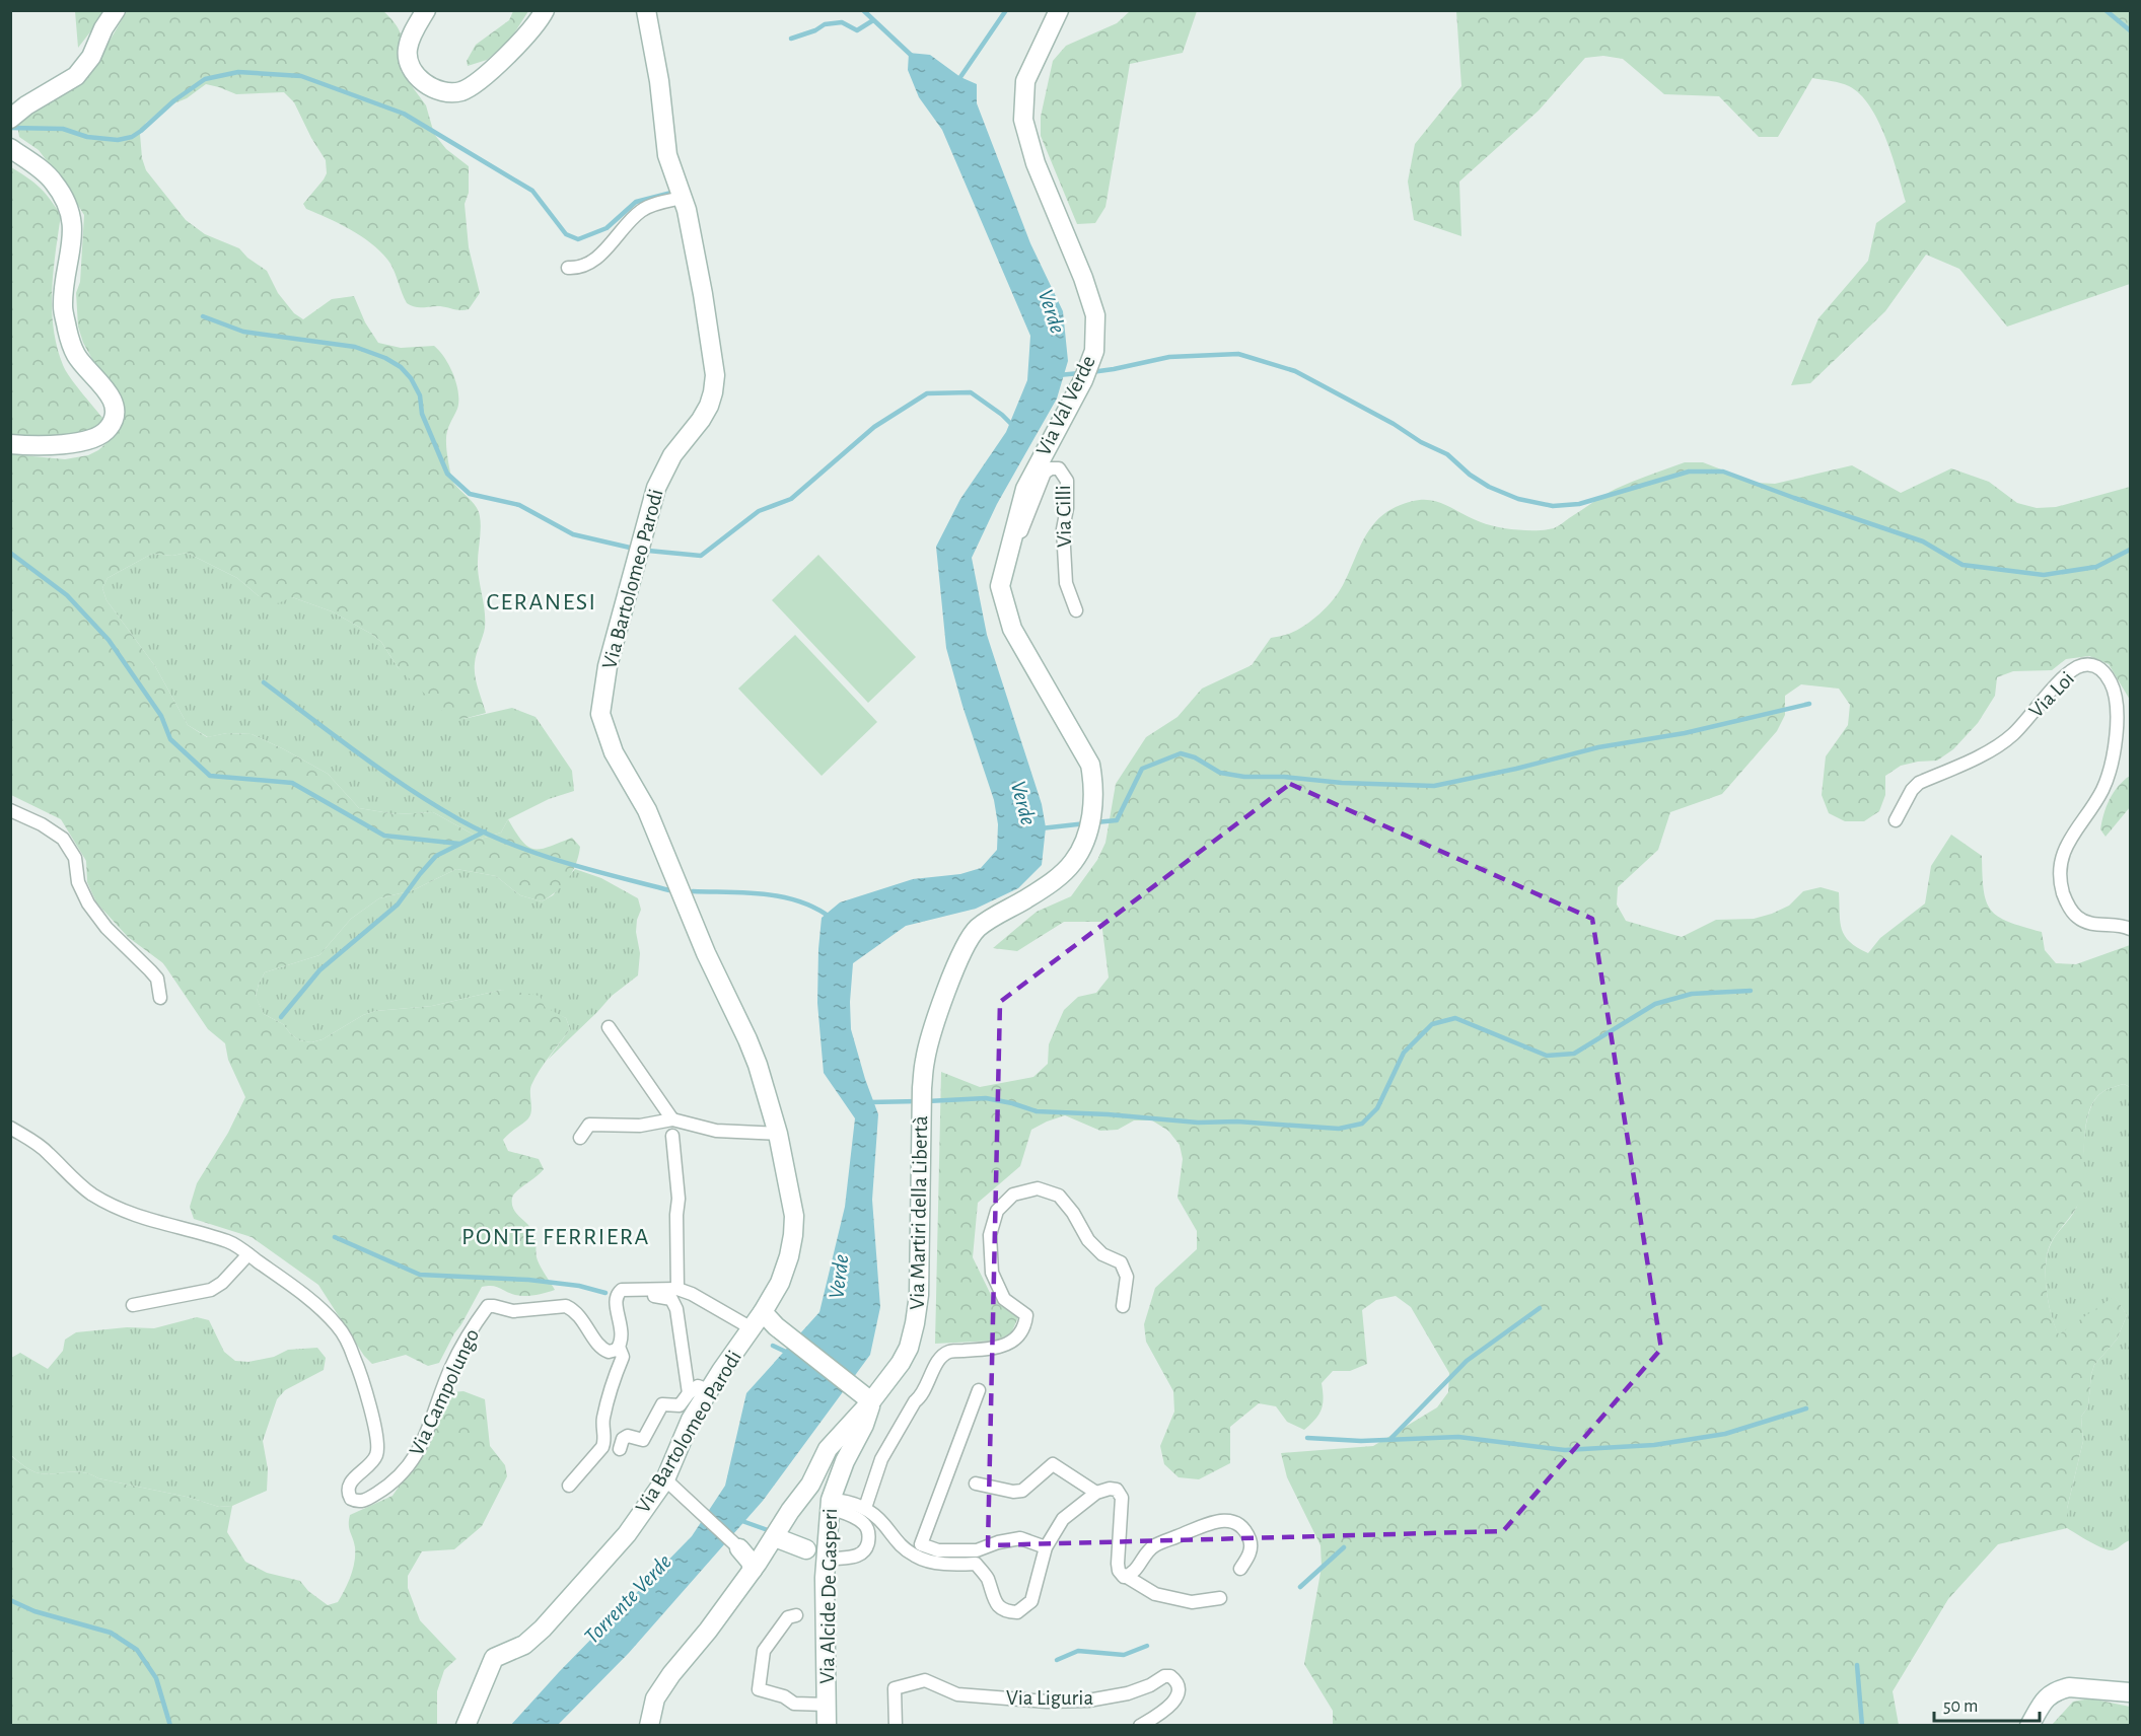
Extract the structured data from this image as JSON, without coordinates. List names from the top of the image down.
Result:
{
  "streets": {
    "main road": [
      "Via Val Verde",
      "Via Bartolomeo Parodi",
      "Via Martiri della Libertà",
      "Via Alcide De Gasperi"
    ],
    "street": [
      "Via Cilli",
      "Via Loi",
      "Via Campolungo",
      "Via Liguria"
    ]
  },
  "crossings": [
    ["Via Val Verde", "Via Cilli"],
    ["Via Val Verde", "Via Martiri della Libertà"],
    ["Via Martiri della Libertà", "Via Alcide De Gasperi"]
  ],
  "districts": ["CERANESI", "PONTE FERRIERA"],
  "water": ["Verde", "Torrente Verde"],
  "scale_bar": "50 m"
}
